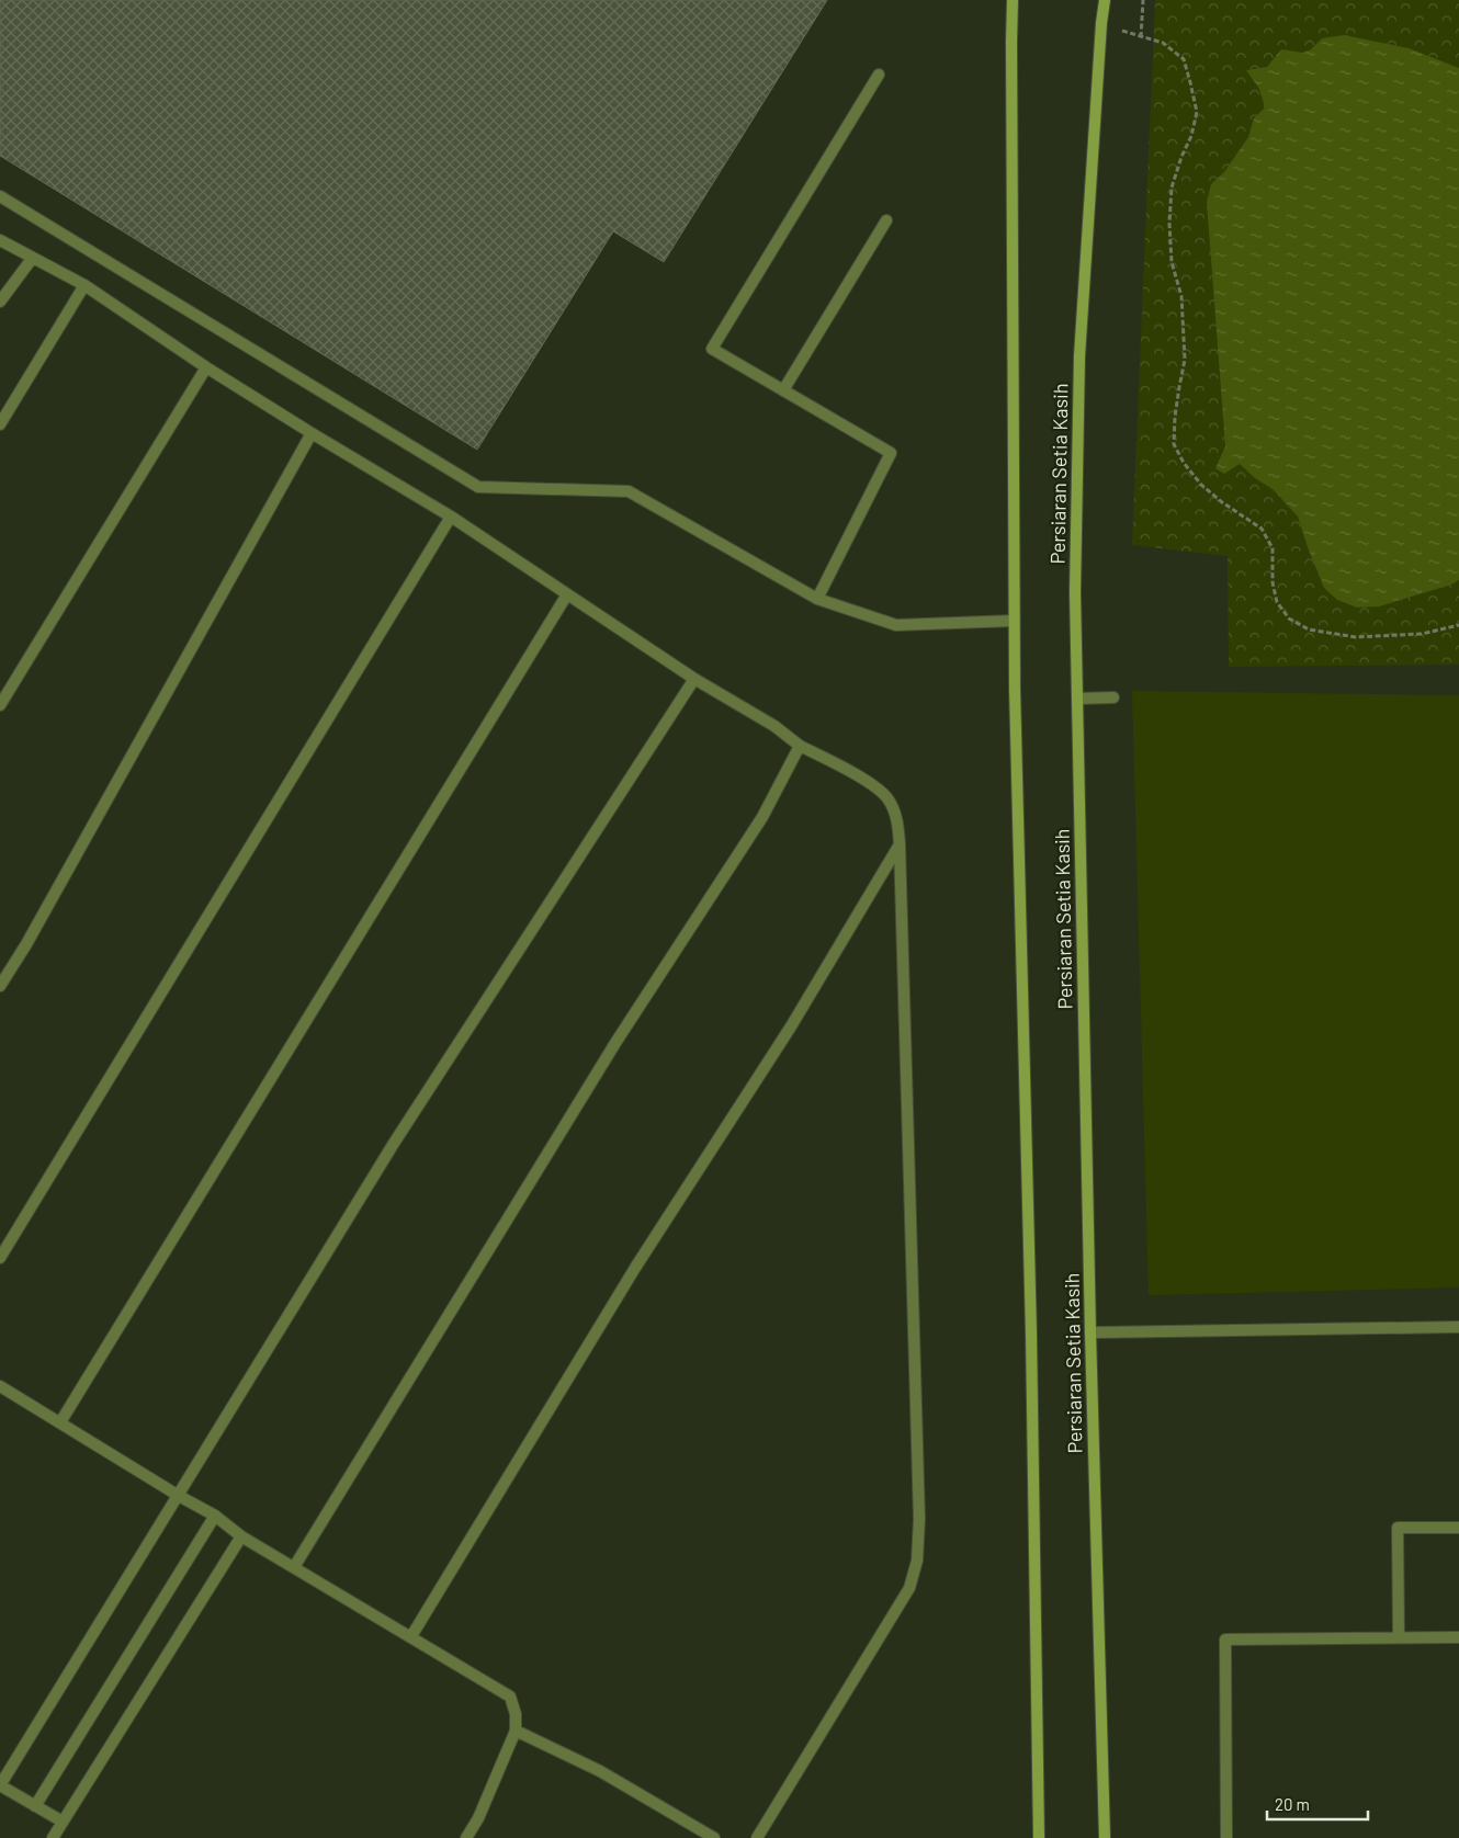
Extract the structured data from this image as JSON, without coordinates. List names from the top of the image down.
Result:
{
  "streets": {
    "street": ["Persiaran Setia Kasih"]
  },
  "scale_bar": "20 m"
}
